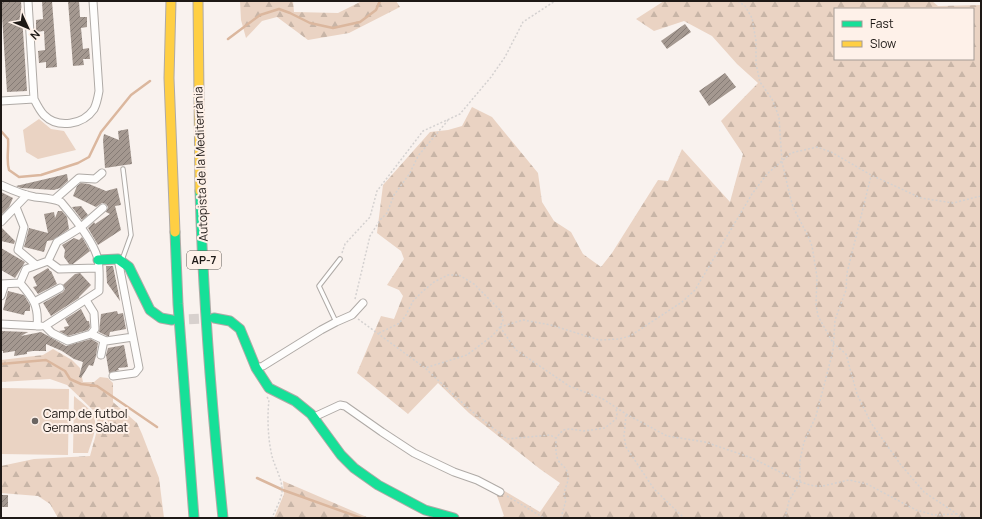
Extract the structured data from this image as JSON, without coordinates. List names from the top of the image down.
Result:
{
  "streets": {
    "main road": ["Autopista de la Mediterrània", "AP-7"]
  },
  "places": ["Camp de futbol Germans Sàbat"],
  "legend": ["Fast", "Slow"],
  "north": "bottom right"
}
